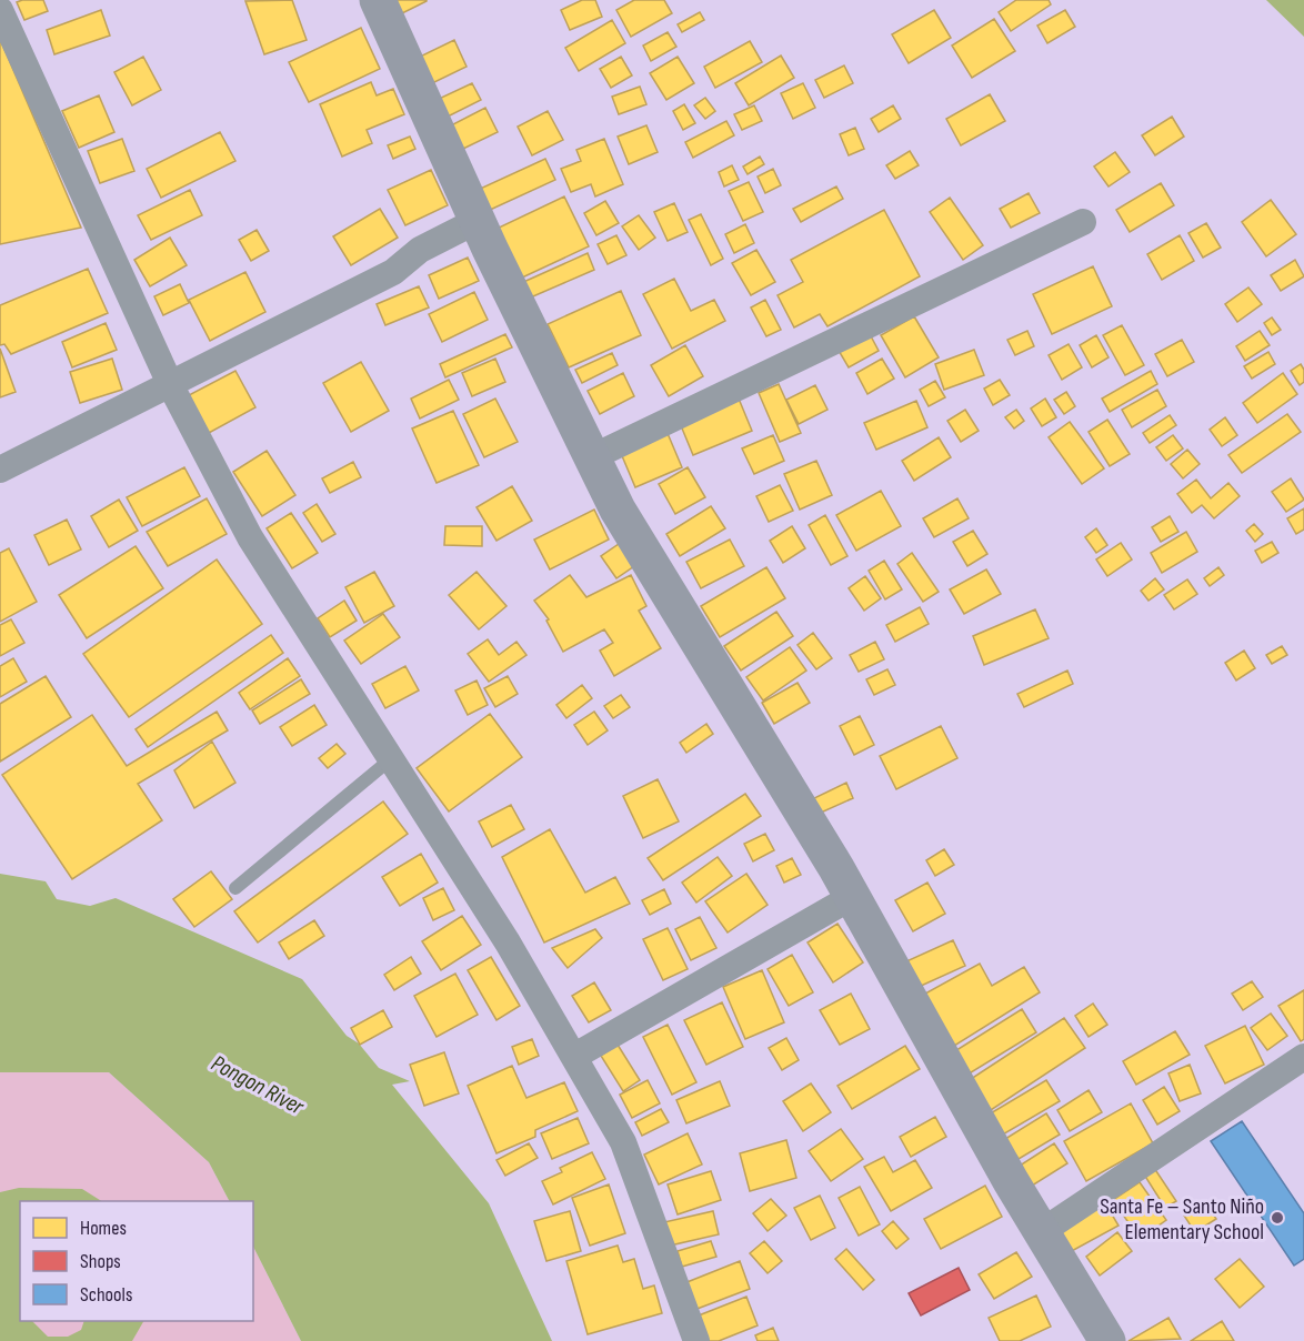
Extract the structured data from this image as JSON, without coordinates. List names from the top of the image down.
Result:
{
  "water": ["Pongon River"],
  "places": ["Santa Fe – Santo Niño Elementary School"],
  "legend": ["Homes", "Shops", "Schools"]
}
